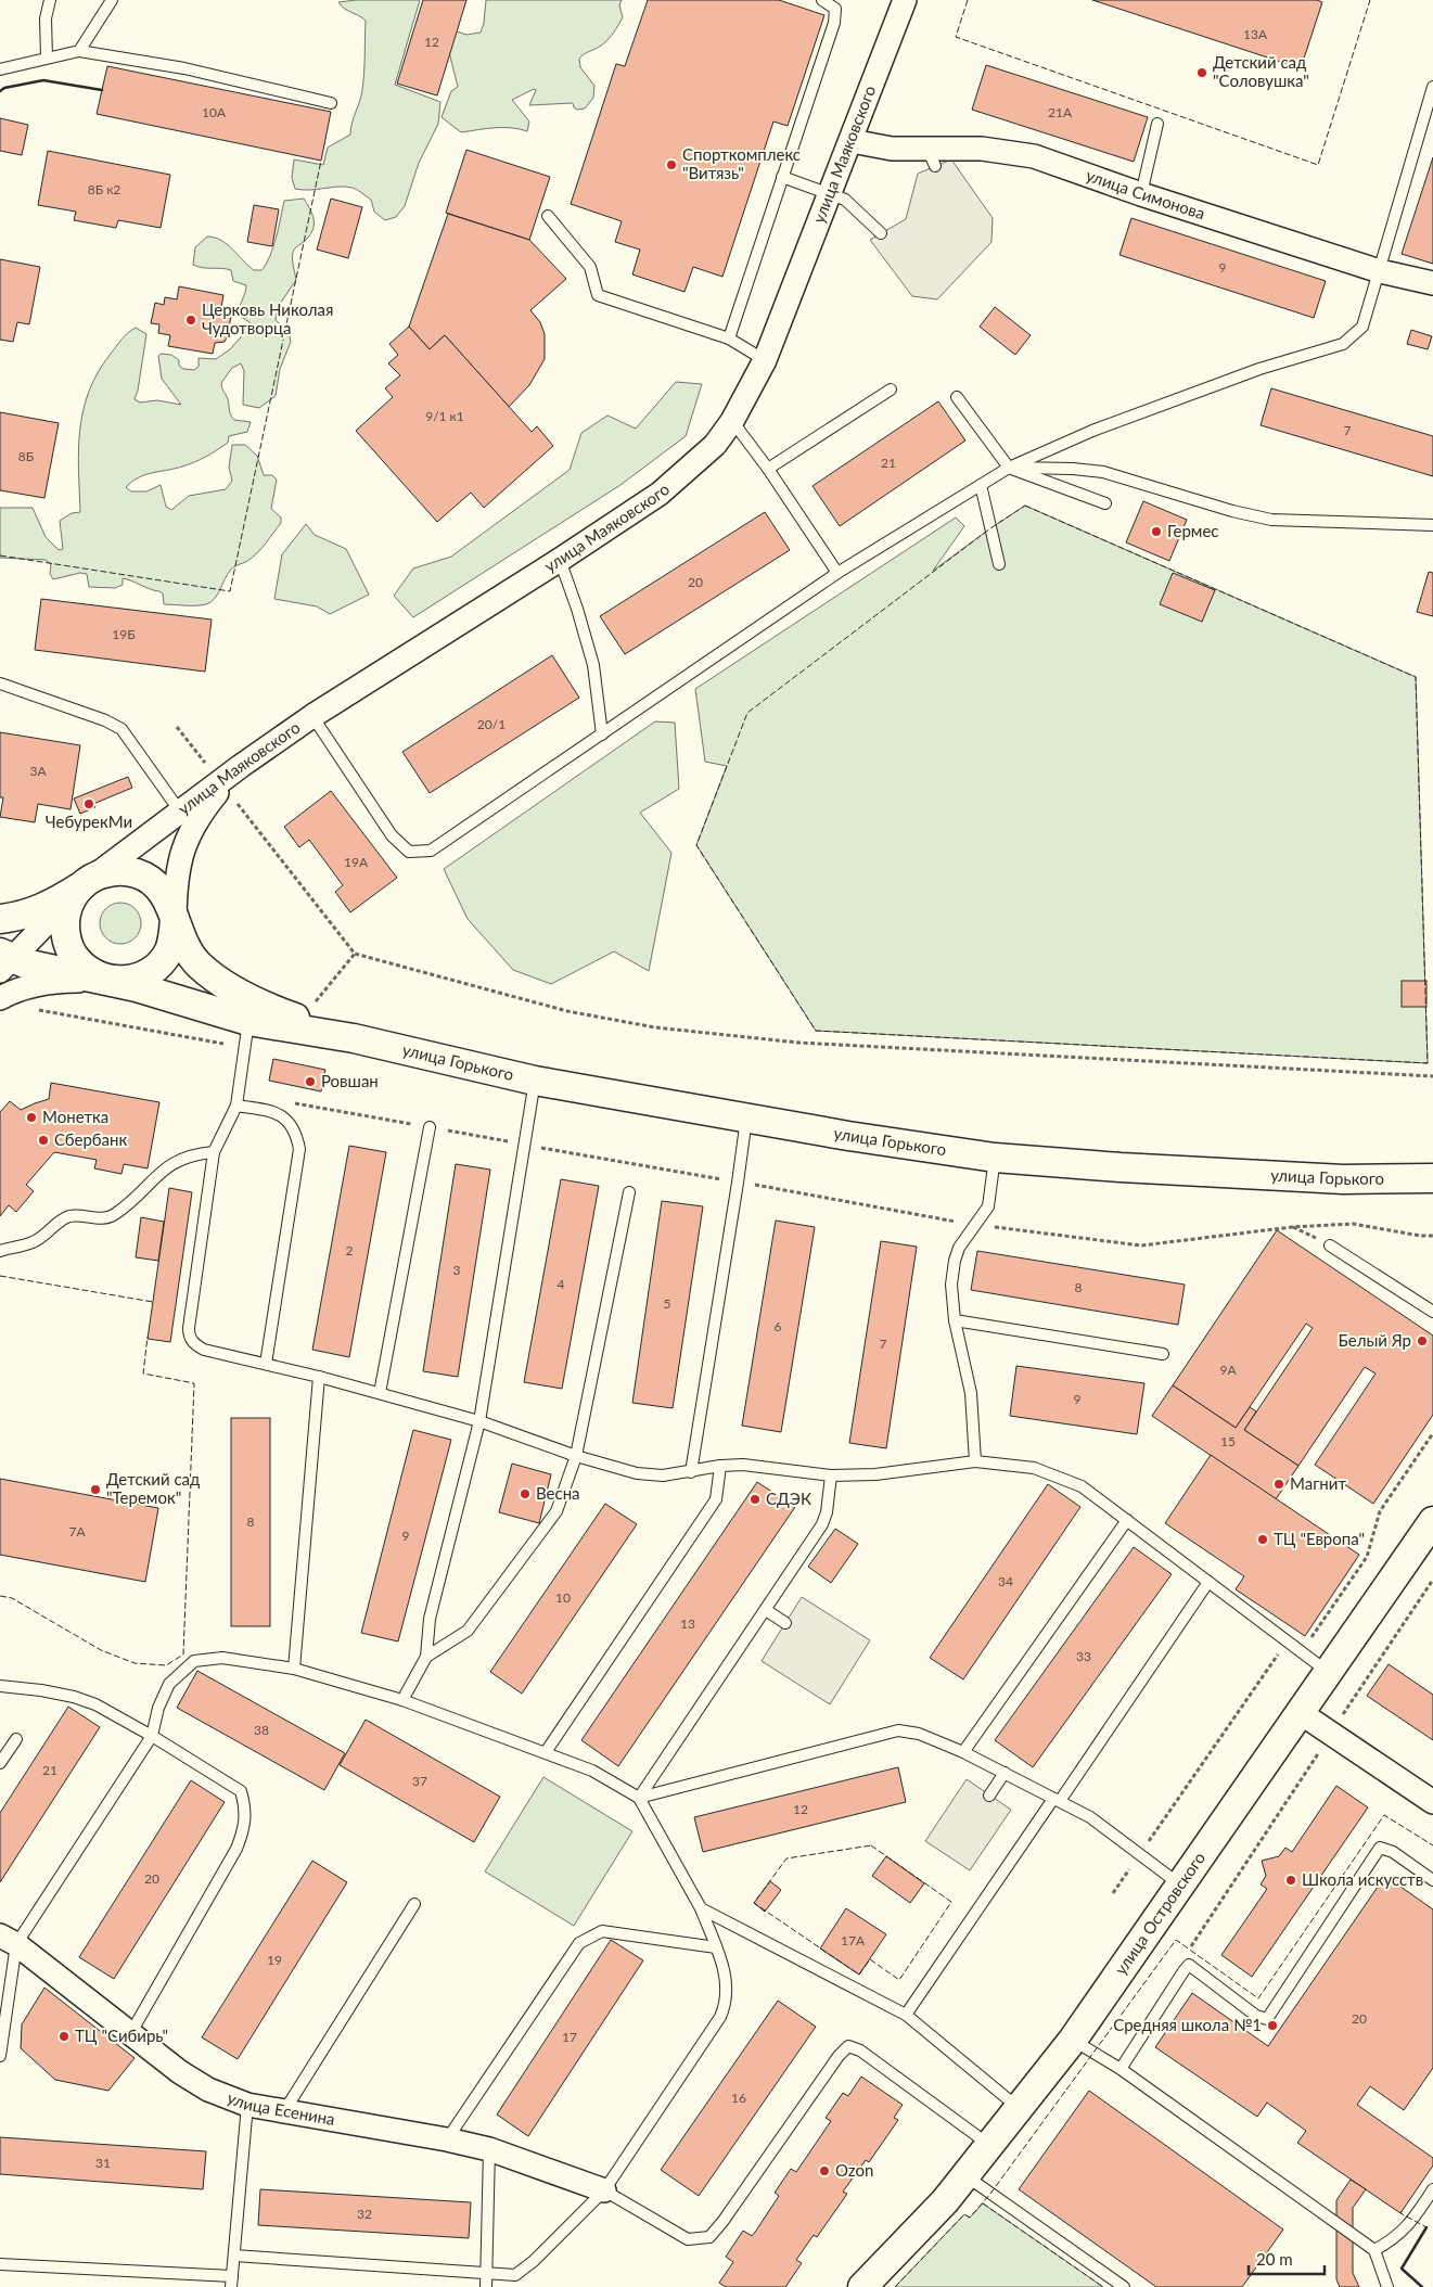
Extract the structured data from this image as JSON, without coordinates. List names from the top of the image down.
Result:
{
  "streets": {
    "street": [
      "улица Маяковского",
      "улица Симонова",
      "улица Горького",
      "улица Островского",
      "улица Есенина"
    ]
  },
  "crossings": [
    ["улица Маяковского", "улица Симонова"],
    ["улица Маяковского", "улица Горького"]
  ],
  "places": [
    "Детский сад \"Соловушка\"",
    "Спорткомплекс \"Витязь\"",
    "Церковь Николая Чудотворца",
    "Гермес",
    "ЧебурекМи",
    "Ровшан",
    "Монетка",
    "Сбербанк",
    "Белый Яр",
    "Магнит",
    "Детский сад \"Теремок\"",
    "Весна",
    "СДЭК",
    "ТЦ \"Европа\"",
    "Школа искусств",
    "Средняя школа №1",
    "ТЦ \"Сибирь\"",
    "Ozon"
  ],
  "house_numbers": [
    "13А",
    "12",
    "10А",
    "21А",
    "8Б к2",
    "9",
    "9/1 к1",
    "7",
    "8Б",
    "21",
    "20",
    "19Б",
    "20/1",
    "3А",
    "19А",
    "2",
    "3",
    "4",
    "8",
    "5",
    "6",
    "7",
    "9А",
    "9",
    "15",
    "8",
    "7А",
    "9",
    "34",
    "10",
    "13",
    "33",
    "38",
    "21",
    "37",
    "12",
    "20",
    "17А",
    "19",
    "20",
    "17",
    "16",
    "31",
    "32"
  ],
  "scale_bar": "20 m"
}
